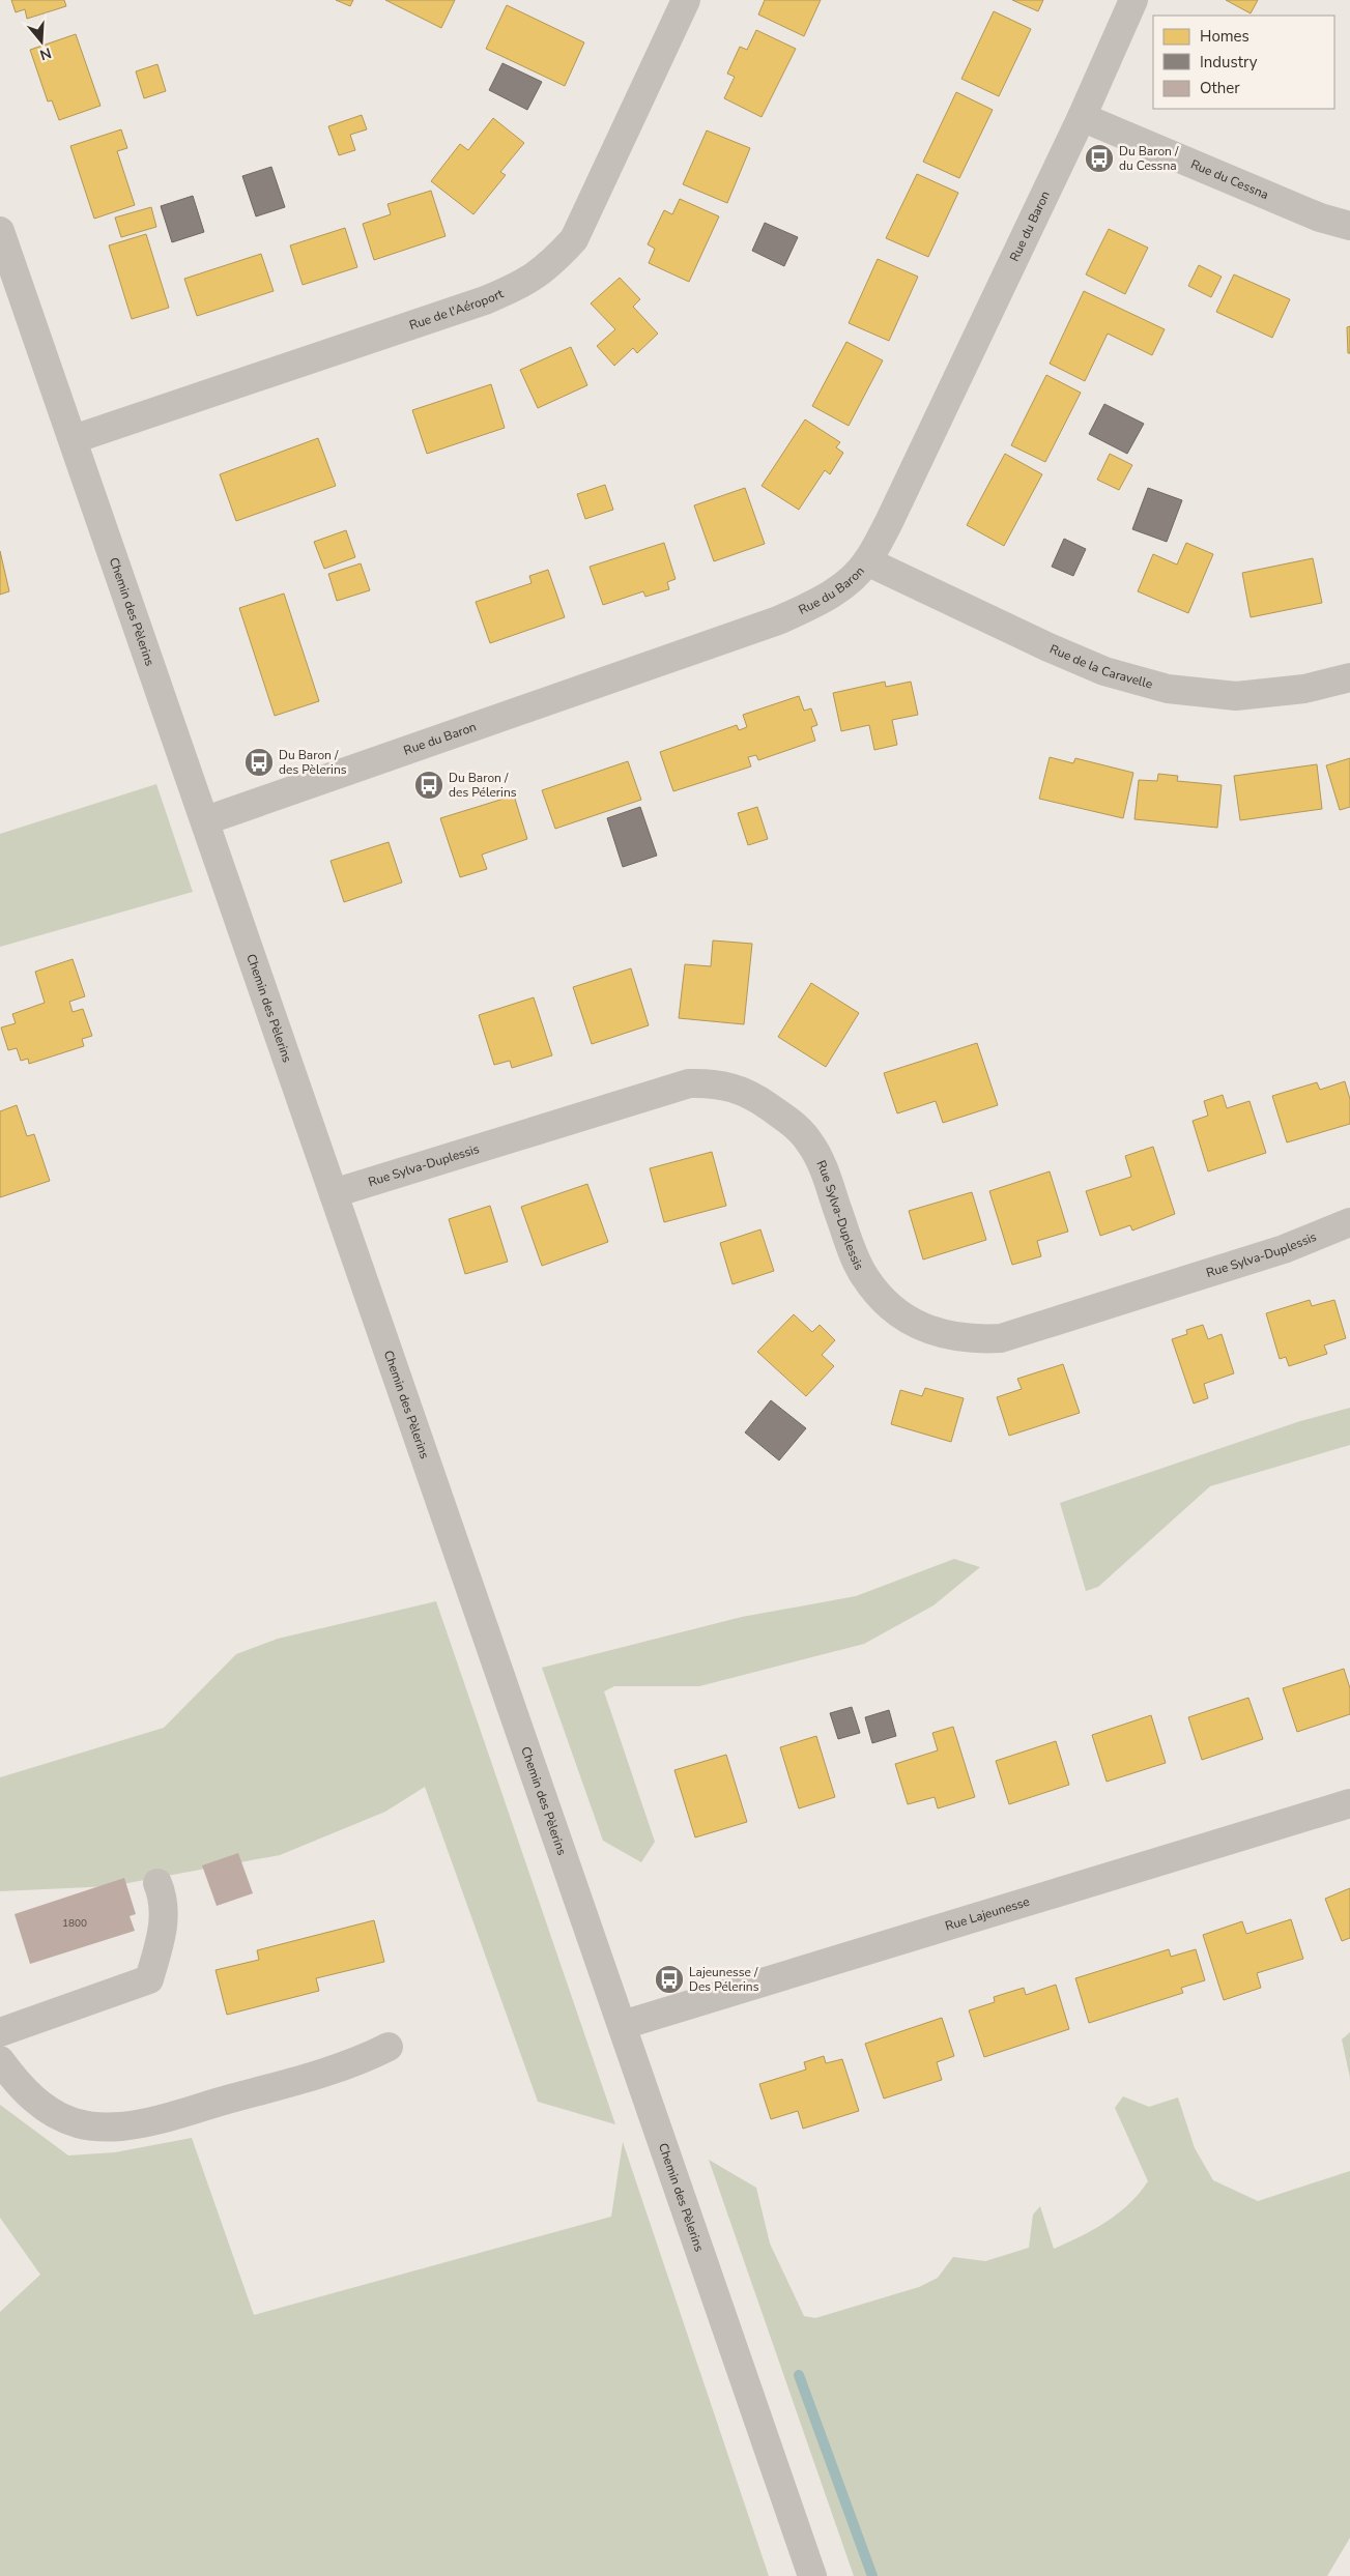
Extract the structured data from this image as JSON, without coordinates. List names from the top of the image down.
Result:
{
  "streets": {
    "street": [
      "Rue du Cessna",
      "Rue du Baron",
      "Rue de l'Aéroport",
      "Chemin des Pèlerins",
      "Rue de la Caravelle",
      "Rue Sylva-Duplessis",
      "Rue Lajeunesse"
    ]
  },
  "crossings": [
    ["Rue du Cessna", "Rue du Baron"],
    ["Rue du Baron", "Chemin des Pèlerins"],
    ["Rue du Baron", "Rue de la Caravelle"],
    ["Rue de l'Aéroport", "Chemin des Pèlerins"],
    ["Chemin des Pèlerins", "Rue Sylva-Duplessis"],
    ["Chemin des Pèlerins", "Rue Lajeunesse"]
  ],
  "places": {
    "bus stop": [
      "Du Baron / du Cessna",
      "Du Baron / des Pèlerins",
      "Du Baron / des Pélerins",
      "Lajeunesse / Des Pélerins"
    ]
  },
  "house_numbers": ["1800"],
  "legend": ["Homes", "Industry", "Other"],
  "north": "bottom"
}
